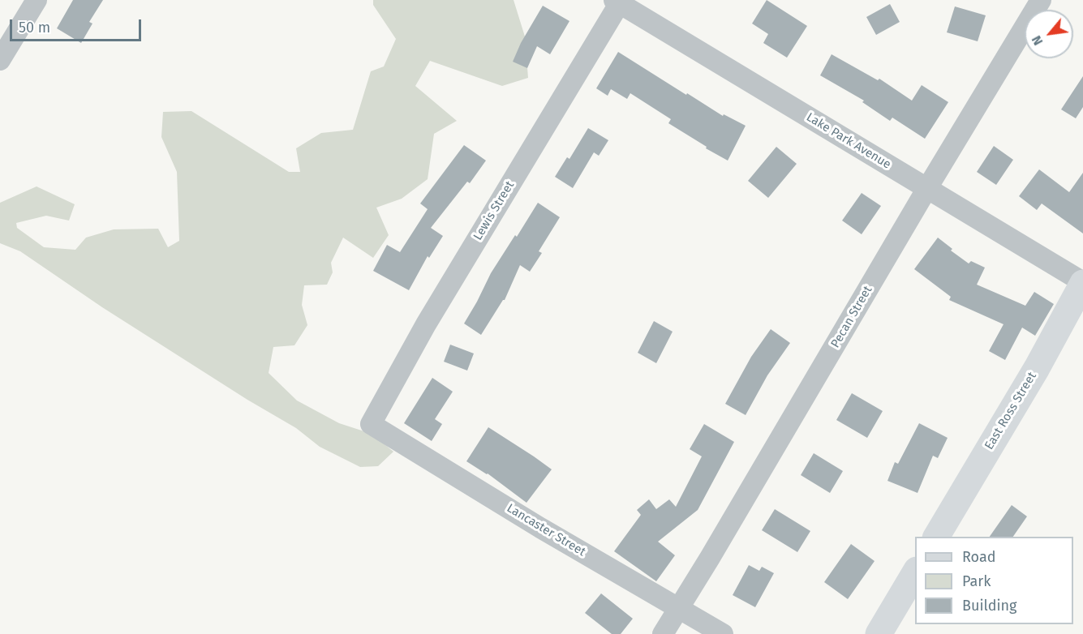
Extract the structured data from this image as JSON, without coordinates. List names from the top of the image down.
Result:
{
  "streets": {
    "street": [
      "Lake Park Avenue",
      "Lewis Street",
      "Pecan Street",
      "East Ross Street",
      "Lancaster Street"
    ]
  },
  "crossings": [
    ["Lake Park Avenue", "Lewis Street"],
    ["Lake Park Avenue", "Pecan Street"],
    ["Lake Park Avenue", "East Ross Street"],
    ["Lewis Street", "Lancaster Street"],
    ["Pecan Street", "Lancaster Street"]
  ],
  "legend": ["Road", "Park", "Building"],
  "scale_bar": "50 m",
  "north": "bottom left"
}
